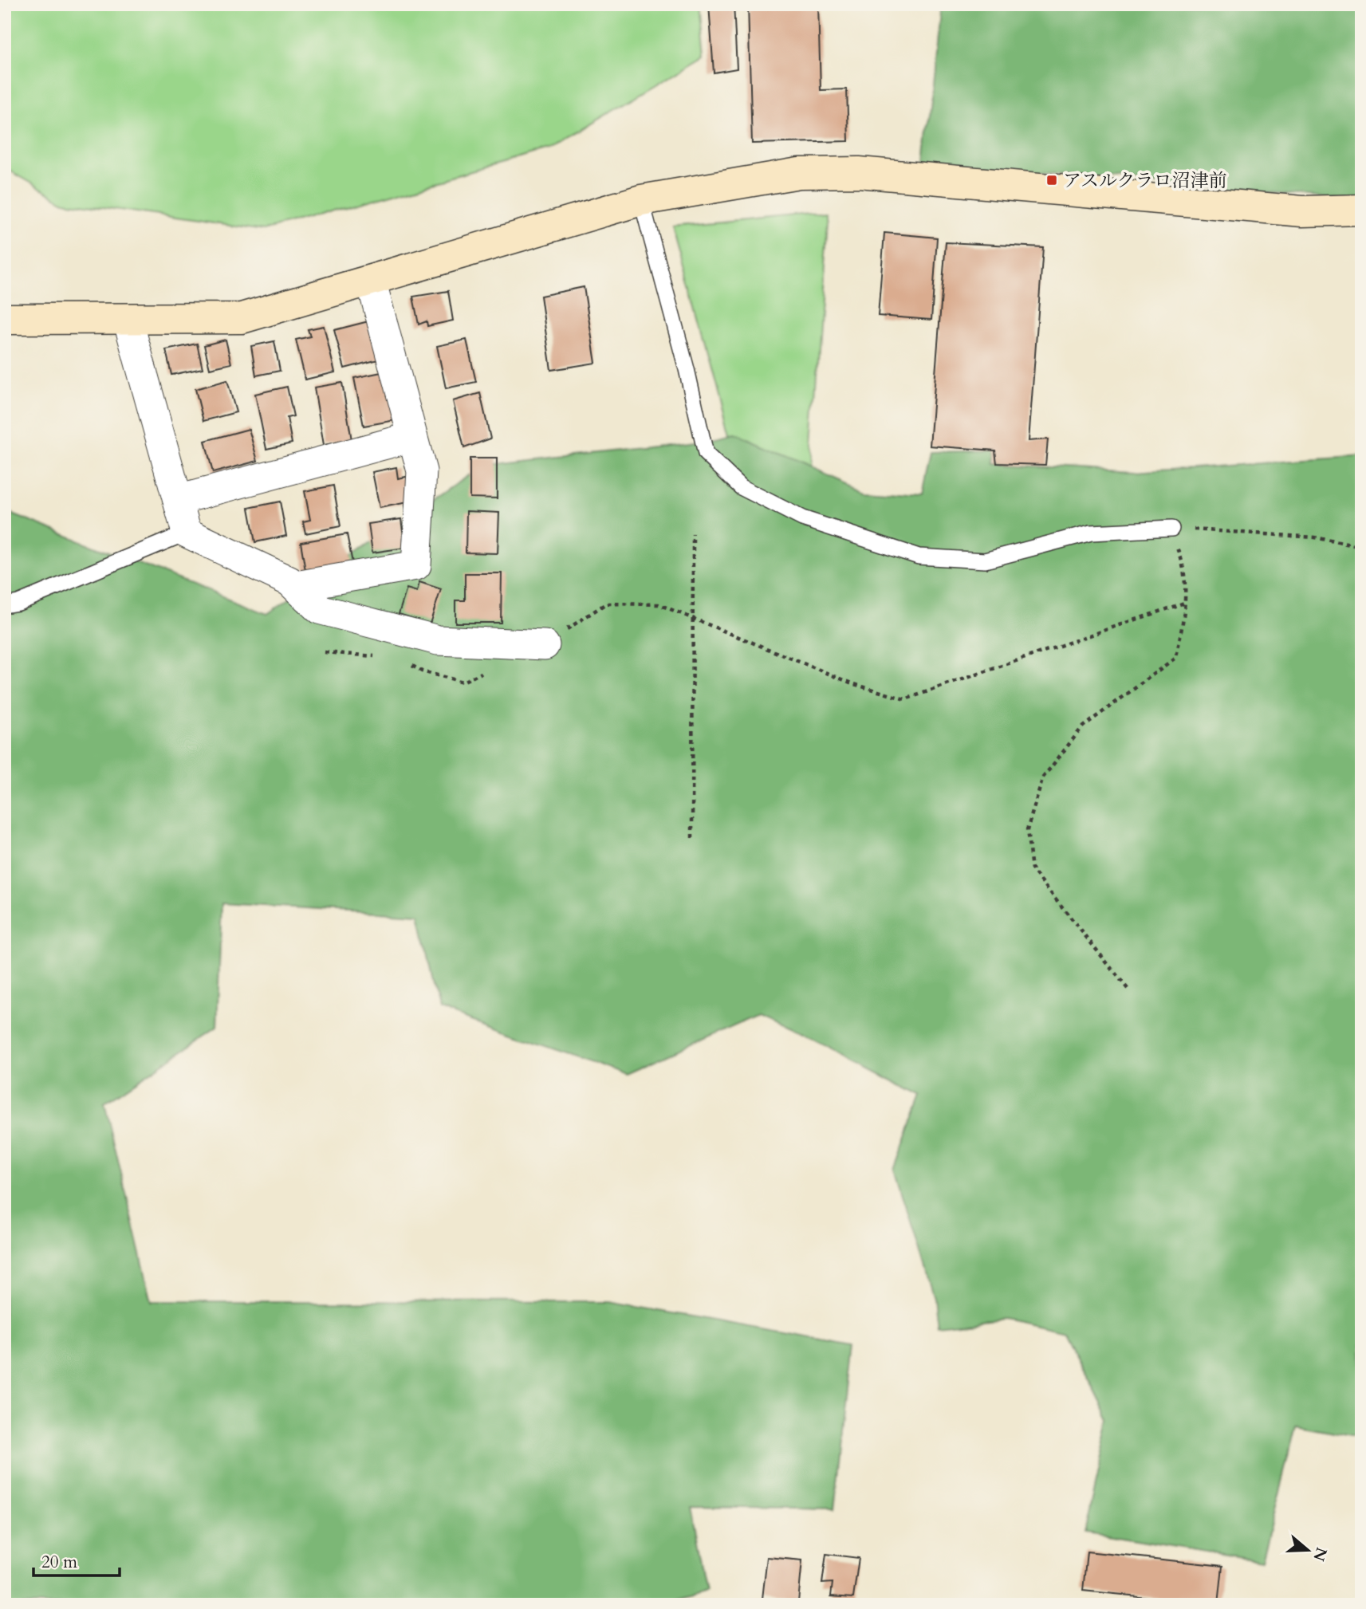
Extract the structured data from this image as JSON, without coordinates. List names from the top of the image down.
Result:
{
  "places": {
    "transit": ["アスルクラロ沼津前"]
  },
  "scale_bar": "20 m",
  "north": "right"
}
